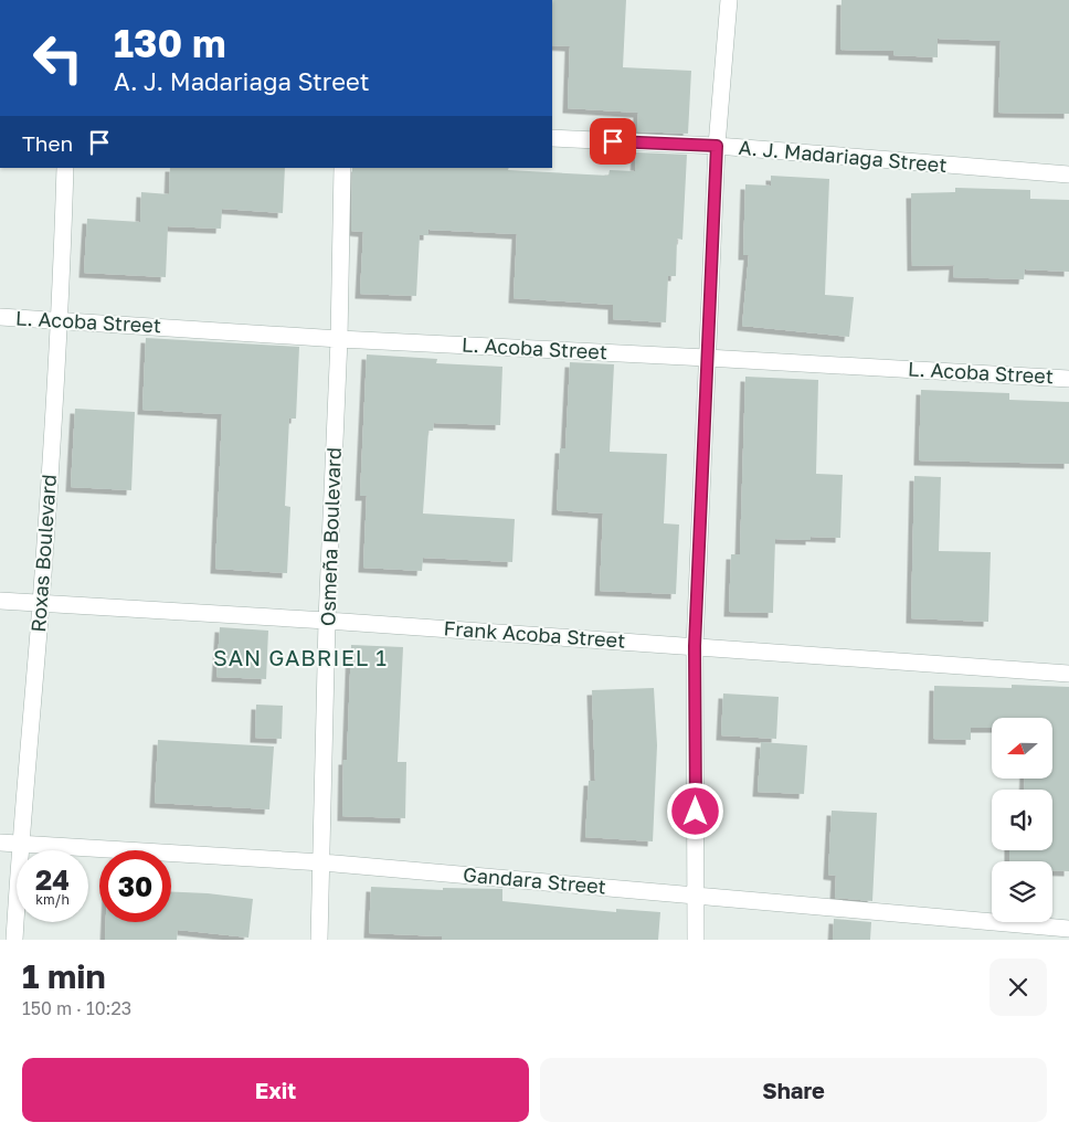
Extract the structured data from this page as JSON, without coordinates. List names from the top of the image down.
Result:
{
  "streets": {
    "street": [
      "A. J. Madariaga Street",
      "L. Acoba Street",
      "Osmeña Boulevard",
      "Roxas Boulevard",
      "Frank Acoba Street",
      "Gandara Street"
    ]
  },
  "crossings": [
    ["L. Acoba Street", "Osmeña Boulevard"],
    ["L. Acoba Street", "Roxas Boulevard"],
    ["Osmeña Boulevard", "Frank Acoba Street"],
    ["Osmeña Boulevard", "Gandara Street"],
    ["Roxas Boulevard", "Frank Acoba Street"],
    ["Roxas Boulevard", "Gandara Street"]
  ],
  "districts": ["SAN GABRIEL 1"],
  "north": "left",
  "page": {
    "turn": ["130 m", "A. J. Madariaga Street"],
    "then": "Then",
    "speed": "24 km/h",
    "limit": "30",
    "heading": ["1 min", "150 m · 10:23"],
    "buttons": ["Exit", "Share"]
  }
}
